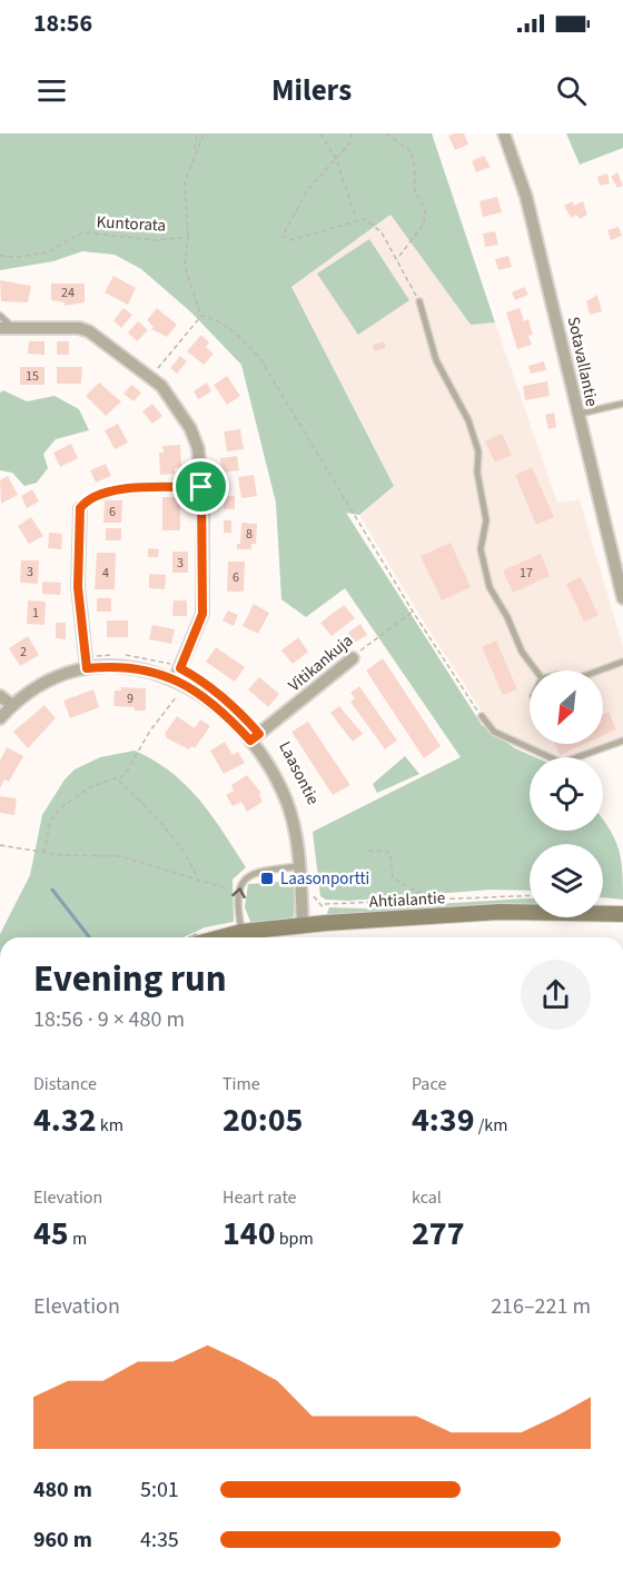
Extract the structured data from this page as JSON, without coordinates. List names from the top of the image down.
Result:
{
  "streets": {
    "street": [
      "Sotavallantie",
      "Vitikankuja",
      "Laasontie",
      "Ahtialantie"
    ],
    "path": ["Kuntorata"]
  },
  "crossings": [
    ["Vitikankuja", "Laasontie"],
    ["Laasontie", "Ahtialantie"]
  ],
  "places": {
    "transit": ["Laasonportti"]
  },
  "house_numbers": [
    "24",
    "15",
    "6",
    "8",
    "3",
    "3",
    "4",
    "17",
    "6",
    "1",
    "2",
    "9"
  ],
  "north": "bottom left",
  "page": {
    "status": "18:56",
    "header": "Milers",
    "heading": ["Evening run", "18:56 · 9 × 480 m"],
    "stats": [
      ["Distance", "4.32 km"],
      ["Time", "20:05"],
      ["Pace", "4:39 /km"],
      ["Elevation", "45 m"],
      ["Heart rate", "140 bpm"],
      ["kcal", "277"]
    ],
    "chart": ["Elevation", "216–221 m"],
    "list": [
      {
        "name": "480 m",
        "note": "5:01"
      },
      {
        "name": "960 m",
        "note": "4:35"
      }
    ]
  }
}
